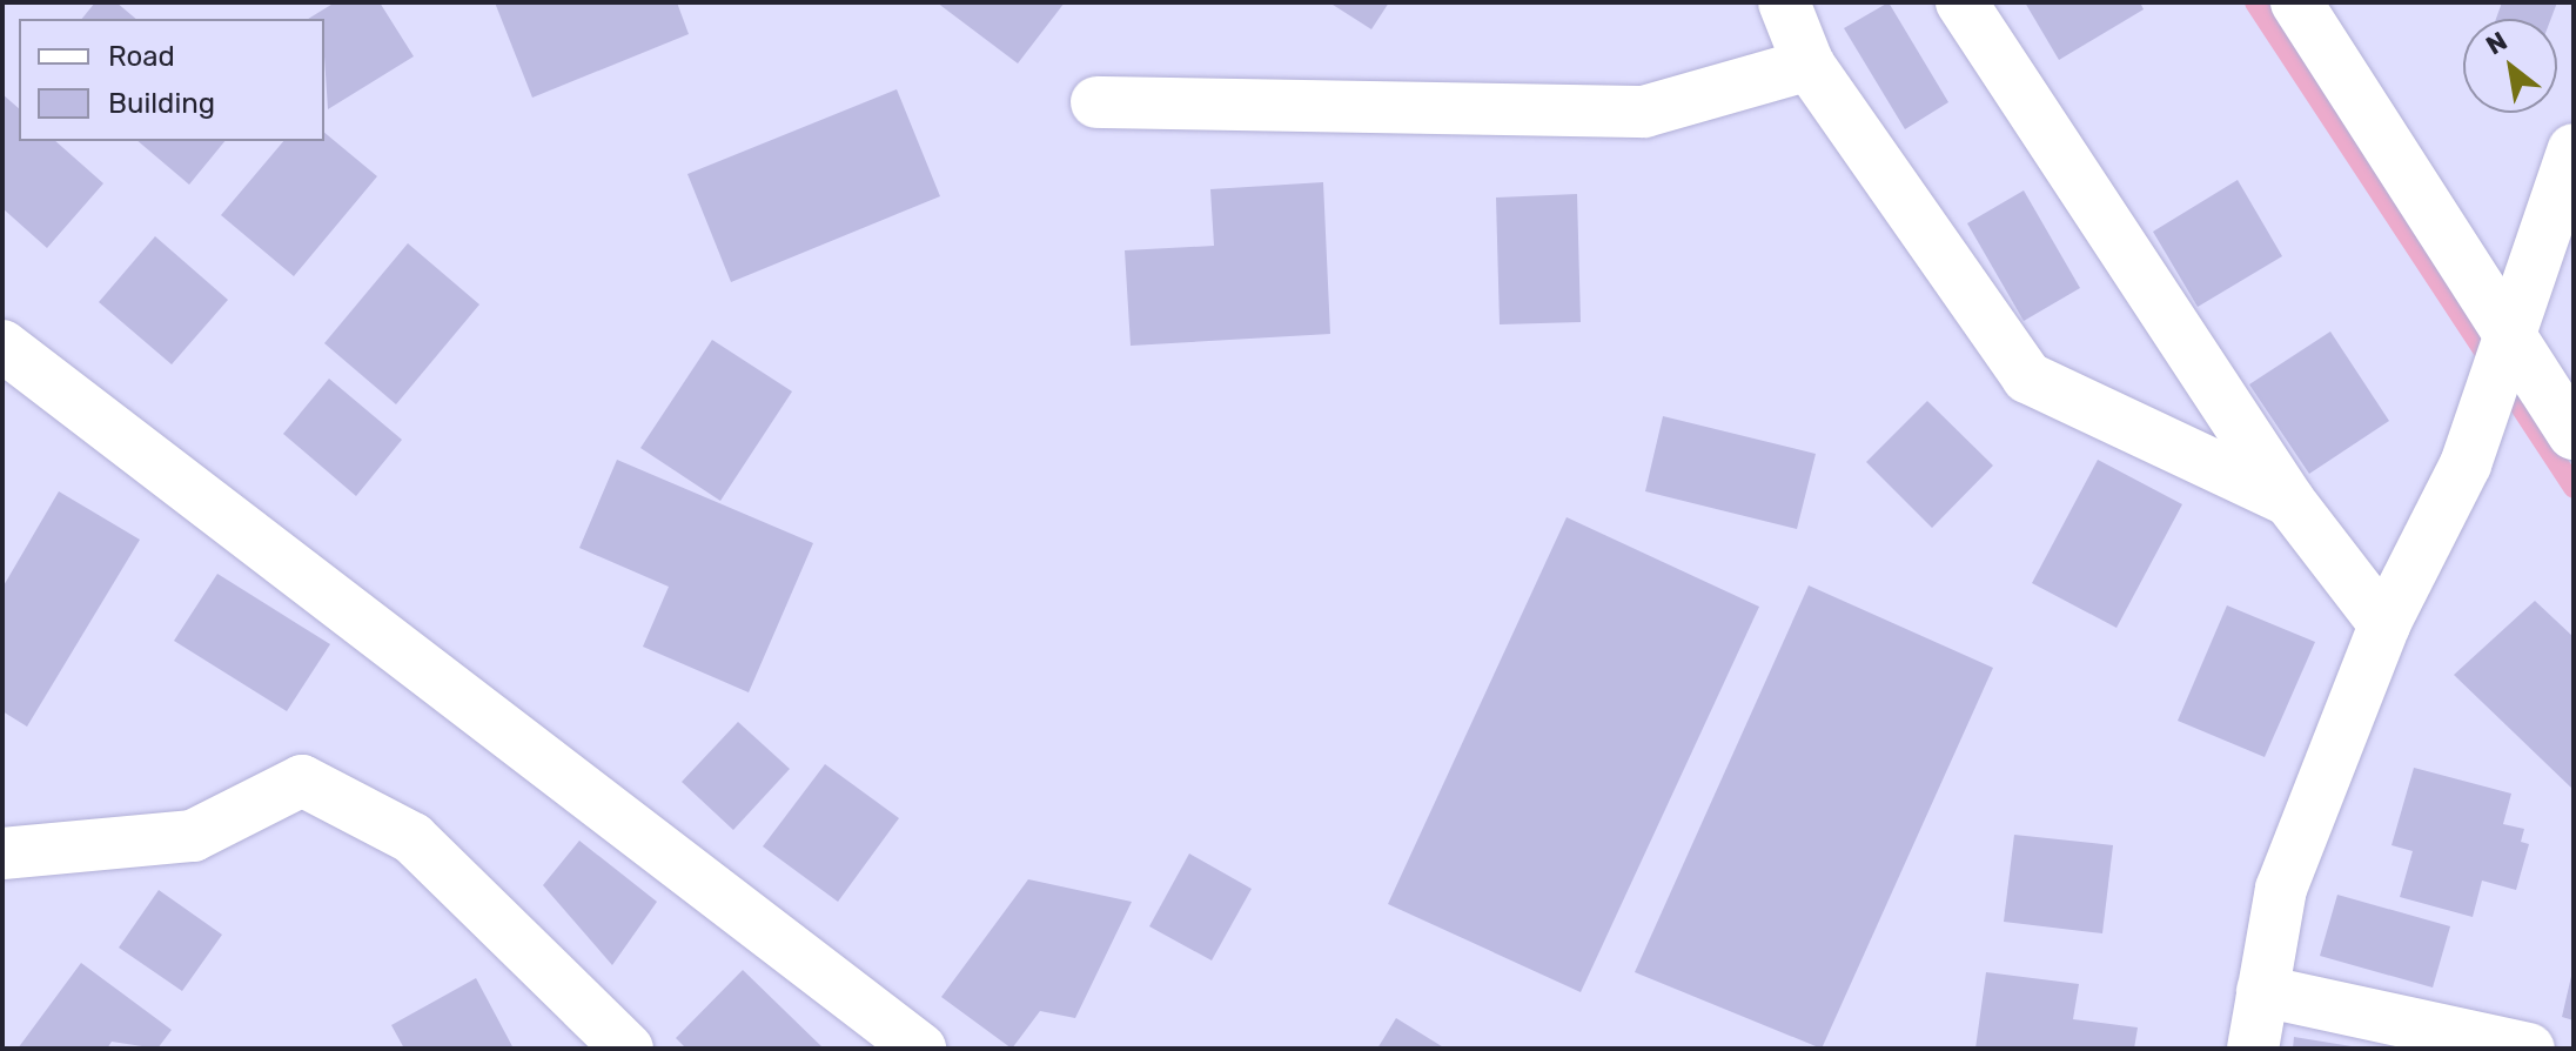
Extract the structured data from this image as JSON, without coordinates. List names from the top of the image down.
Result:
{
  "legend": ["Road", "Building"],
  "north": "top left"
}
